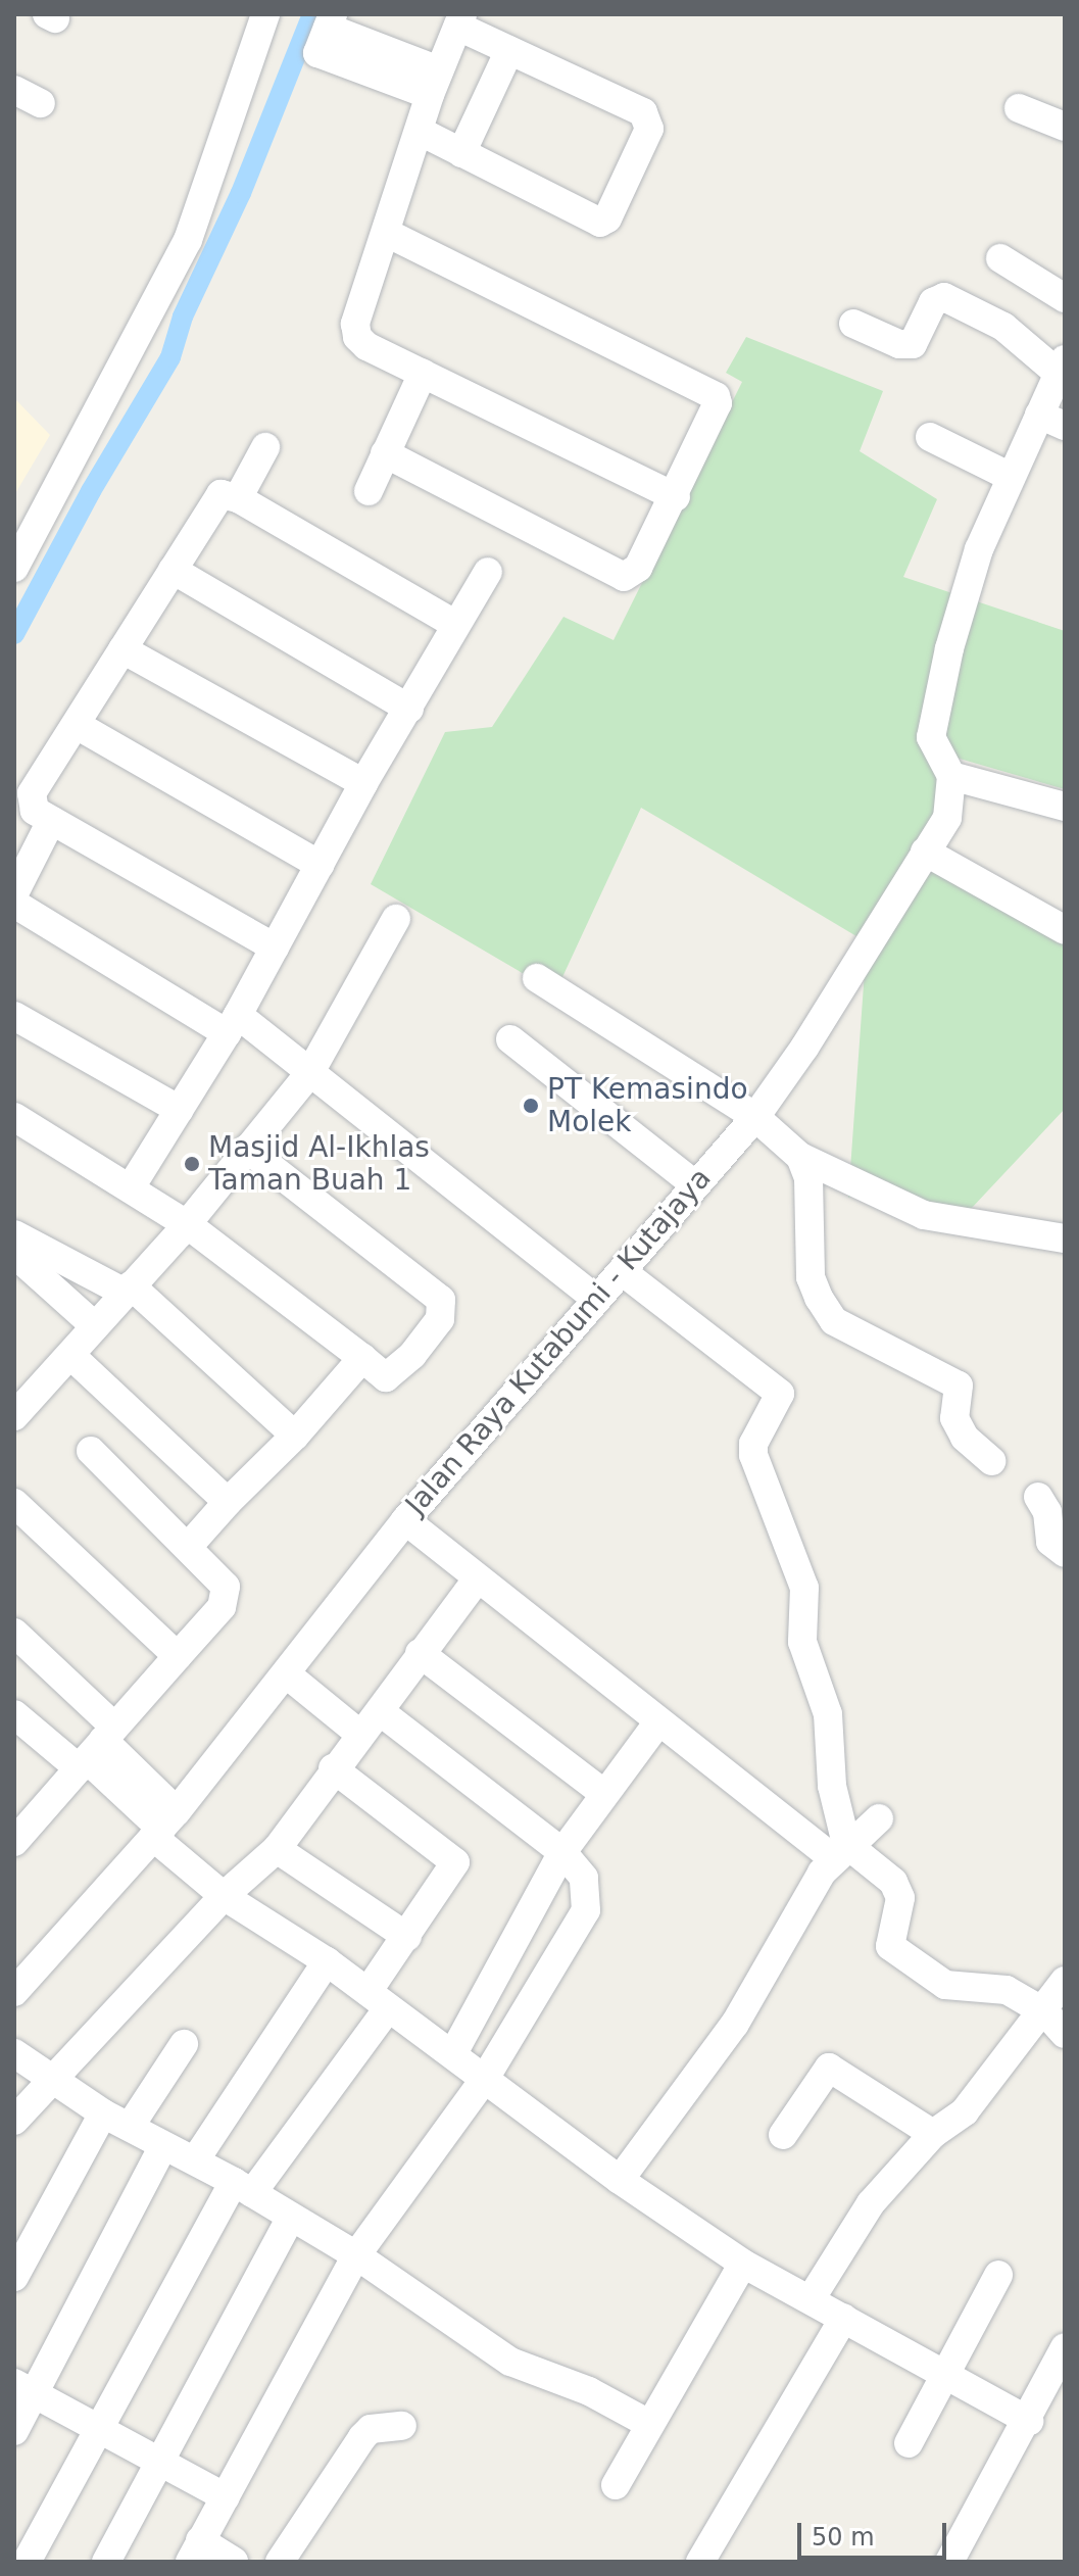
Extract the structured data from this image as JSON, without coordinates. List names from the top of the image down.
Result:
{
  "streets": {
    "street": ["Jalan Raya Kutabumi - Kutajaya"]
  },
  "places": ["PT Kemasindo Molek", "Masjid Al-Ikhlas Taman Buah 1"],
  "scale_bar": "50 m"
}
